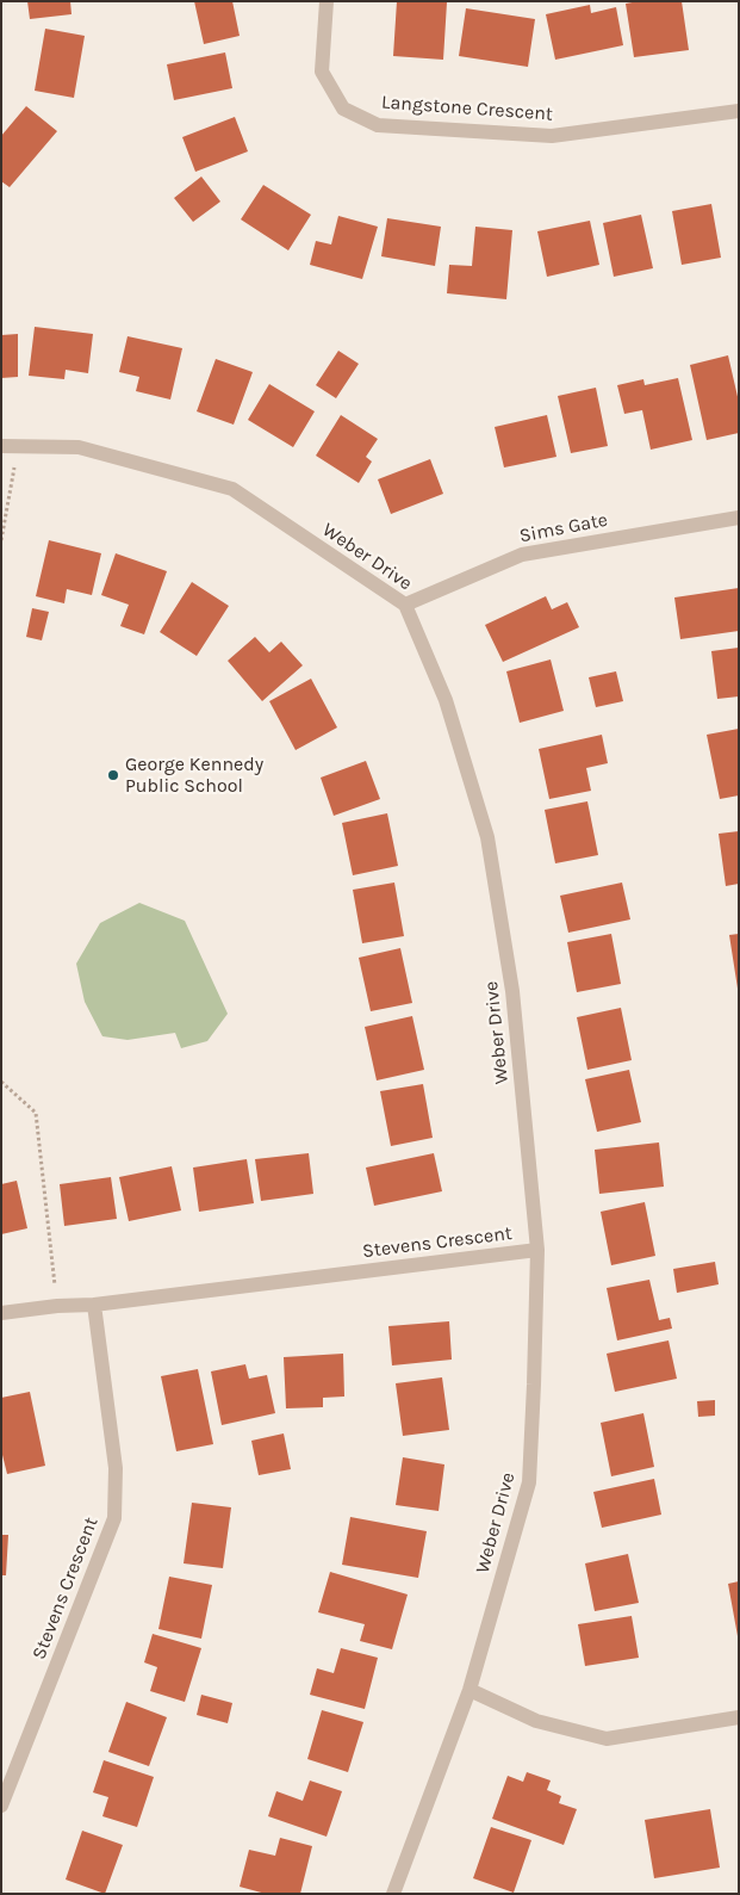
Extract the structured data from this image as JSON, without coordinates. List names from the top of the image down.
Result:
{
  "streets": {
    "street": [
      "Langstone Crescent",
      "Sims Gate",
      "Weber Drive",
      "Stevens Crescent"
    ]
  },
  "crossings": [
    ["Sims Gate", "Weber Drive"],
    ["Weber Drive", "Stevens Crescent"]
  ],
  "places": ["George Kennedy Public School"]
}
